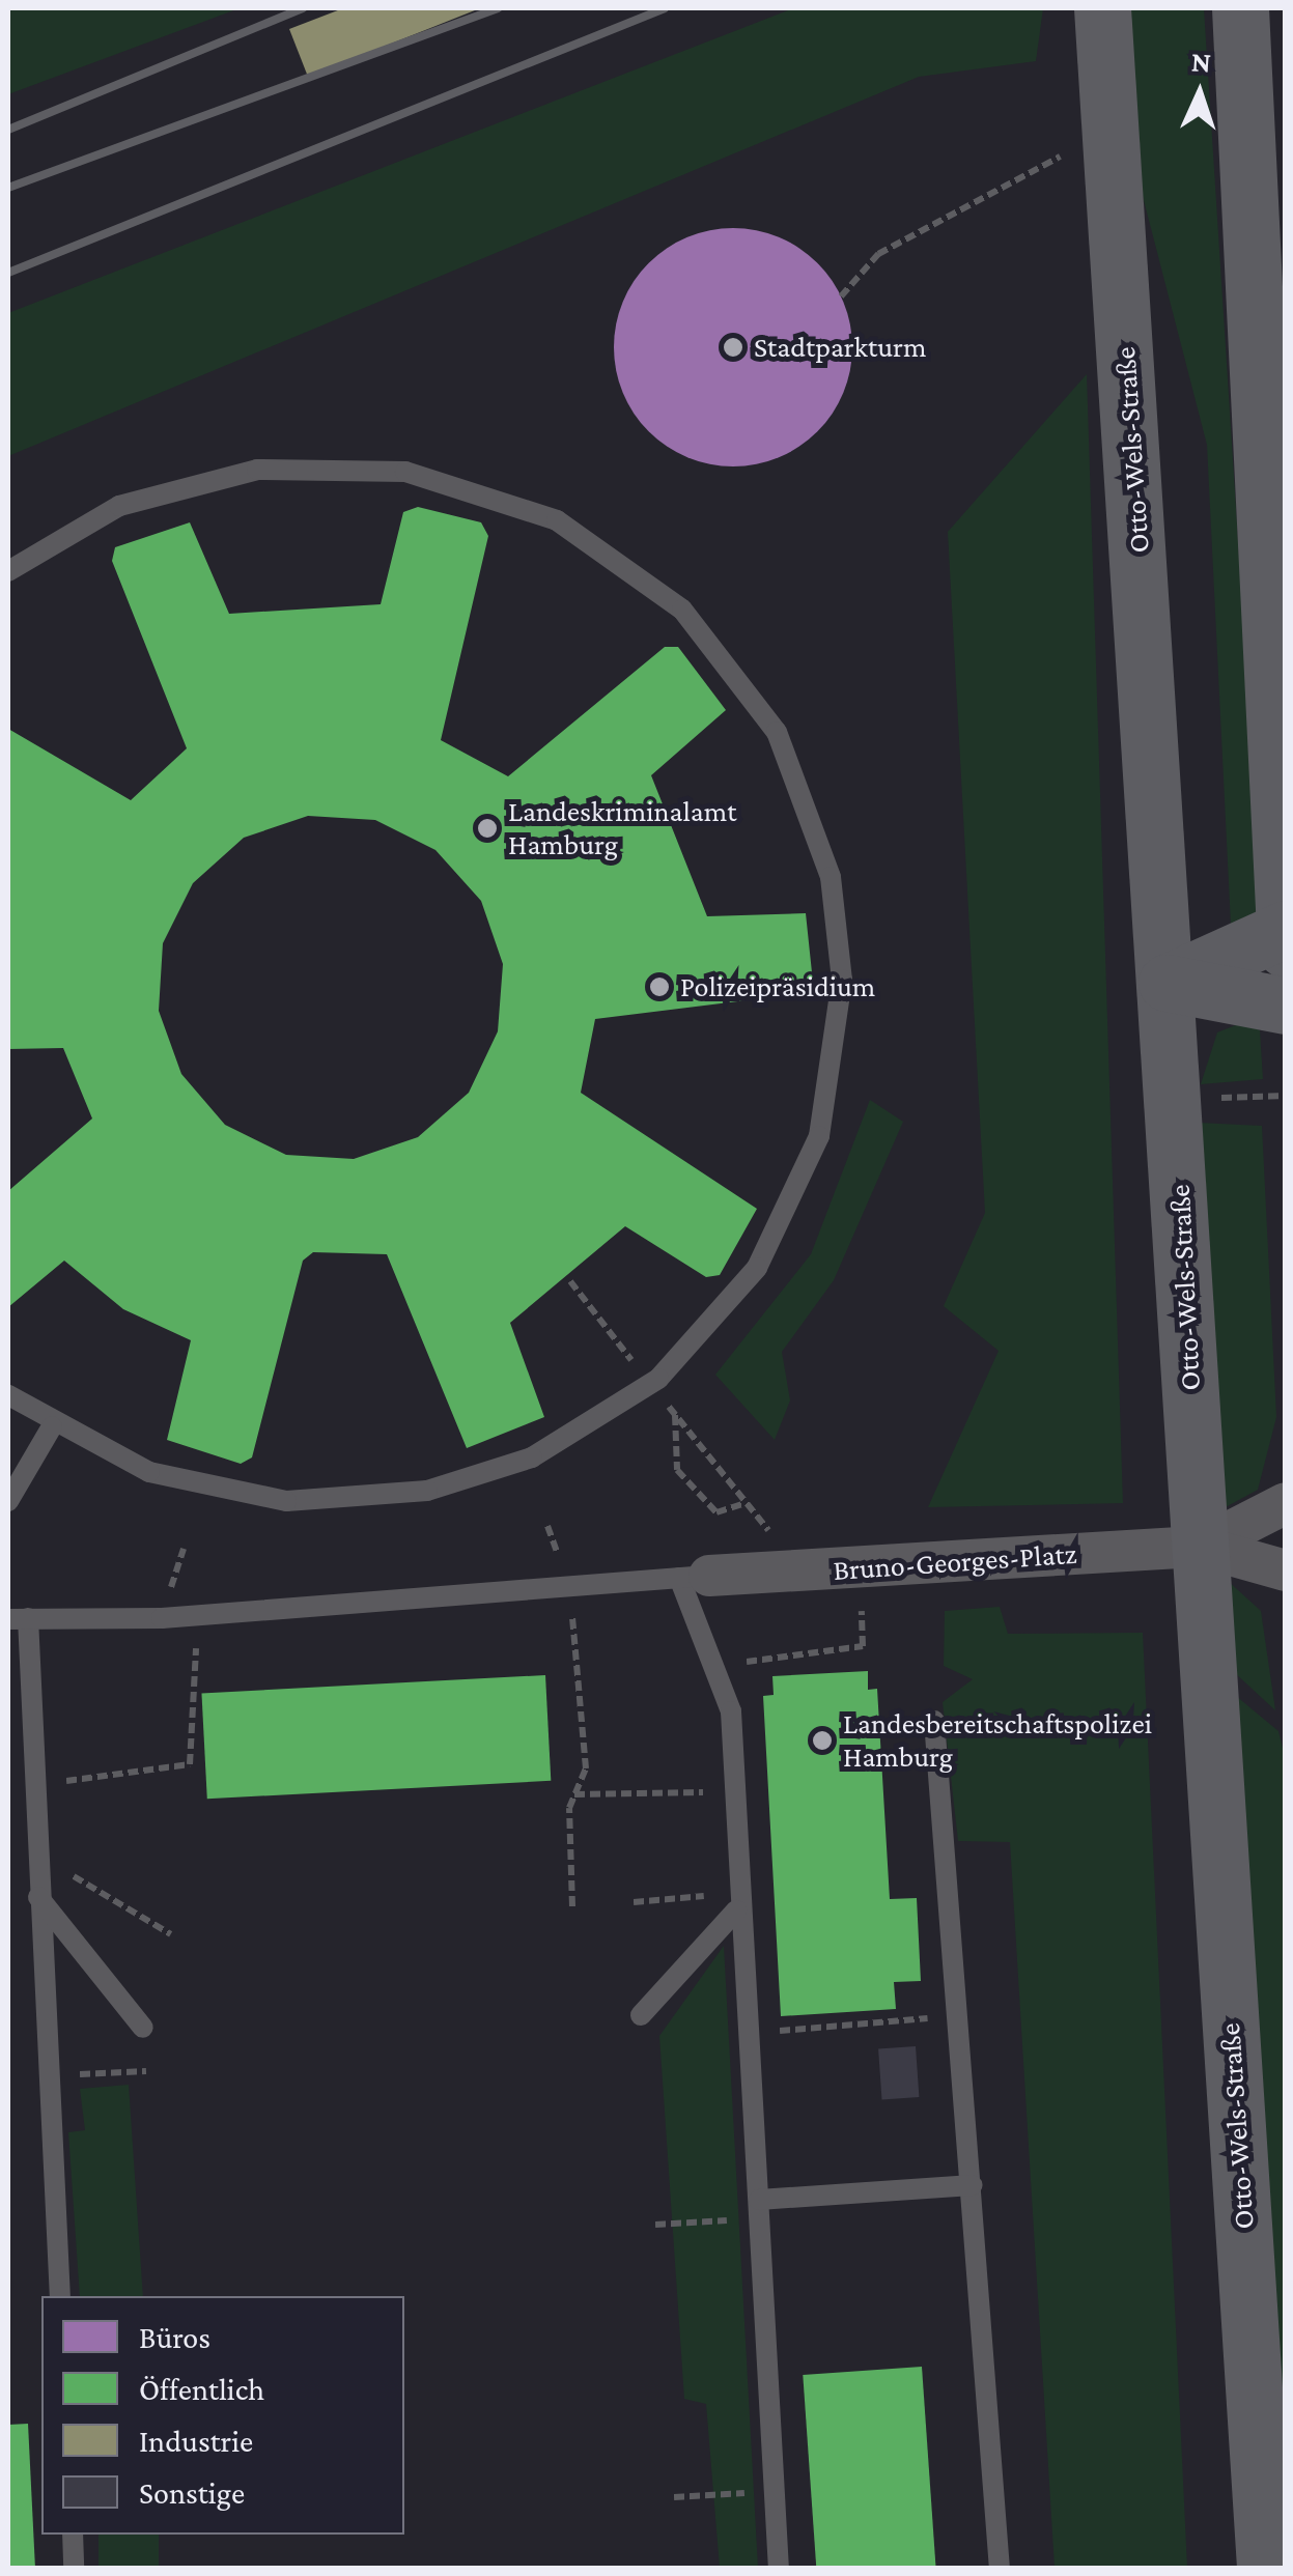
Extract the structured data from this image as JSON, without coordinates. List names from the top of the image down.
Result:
{
  "streets": {
    "main road": ["Otto-Wels-Straße"],
    "street": ["Bruno-Georges-Platz"]
  },
  "crossings": [
    ["Otto-Wels-Straße", "Bruno-Georges-Platz"]
  ],
  "places": [
    "Stadtparkturm",
    "Landeskriminalamt Hamburg",
    "Polizeipräsidium",
    "Landesbereitschaftspolizei Hamburg"
  ],
  "legend": [
    "Büros",
    "Öffentlich",
    "Industrie",
    "Sonstige"
  ],
  "north": "top"
}
